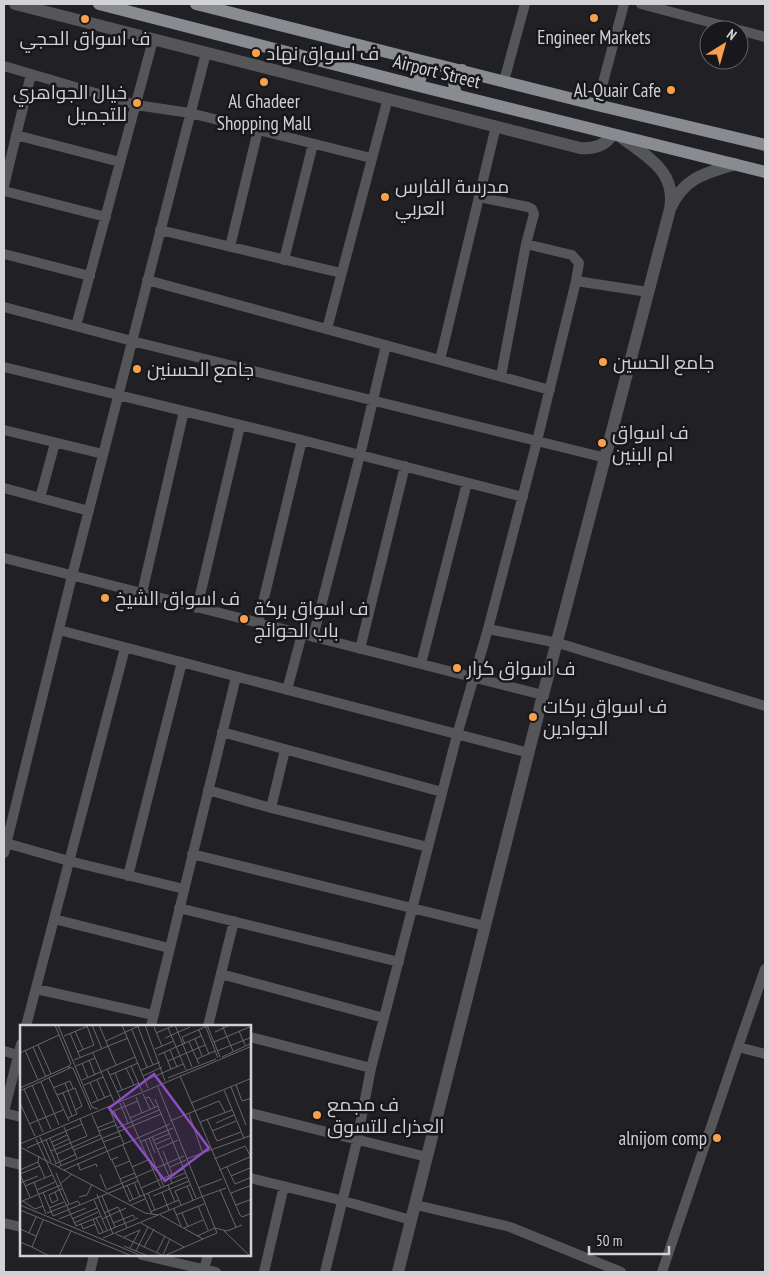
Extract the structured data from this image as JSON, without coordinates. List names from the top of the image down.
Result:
{
  "streets": {
    "main road": ["Airport Street"]
  },
  "places": [
    "Engineer Markets",
    "ف اسواق الحجي",
    "ف اسواق نهاد",
    "Al Ghadeer Shopping Mall",
    "Al-Quair Cafe",
    "خيال الجواهري للتجميل",
    "مدرسة الفارس العربي",
    "جامع الحسين",
    "جامع الحسنين",
    "ف اسواق ام البنين",
    "ف اسواق الشيخ",
    "ف اسواق بركة باب الحوائج",
    "ف اسواق كرار",
    "ف اسواق بركات الجوادين",
    "ف مجمع العذراء للتسوق",
    "alnijom comp"
  ],
  "scale_bar": "50 m",
  "north": "top right"
}
